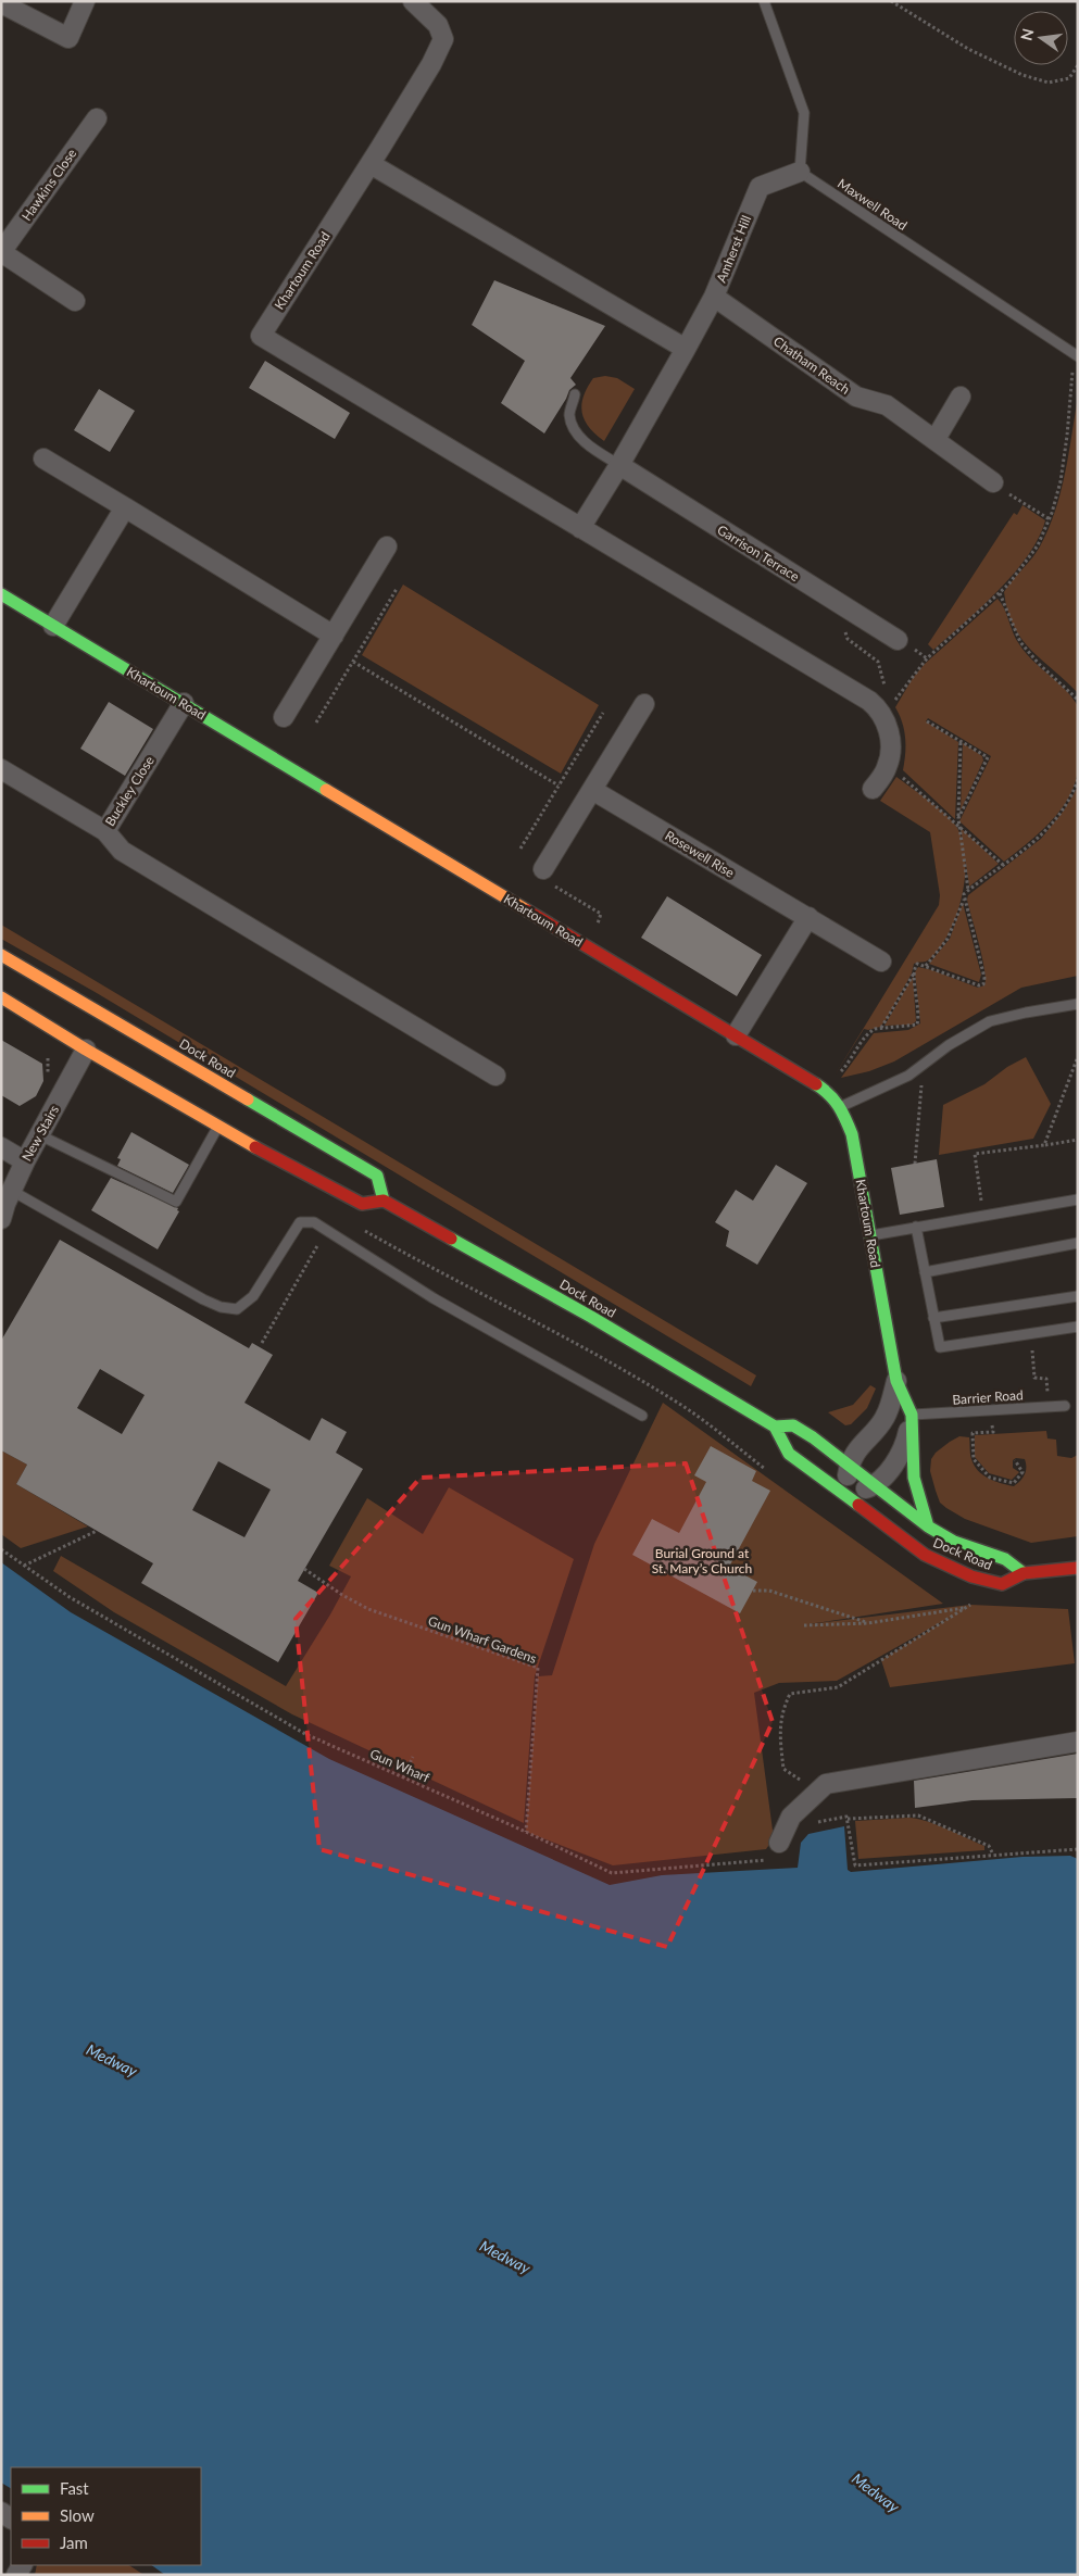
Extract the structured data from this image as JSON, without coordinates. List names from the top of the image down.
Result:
{
  "streets": {
    "main road": ["Khartoum Road", "Dock Road"],
    "street": [
      "Hawkins Close",
      "Amherst Hill",
      "Chatham Reach",
      "Garrison Terrace",
      "Buckley Close",
      "Rosewell Rise",
      "New Stairs"
    ],
    "lane": ["Maxwell Road", "Barrier Road"],
    "path": ["Gun Wharf Gardens", "Gun Wharf"]
  },
  "crossings": [
    ["Maxwell Road", "Amherst Hill"],
    ["Amherst Hill", "Chatham Reach"],
    ["Khartoum Road", "Buckley Close"],
    ["Khartoum Road", "Dock Road"],
    ["Khartoum Road", "Barrier Road"],
    ["Dock Road", "New Stairs"],
    ["Gun Wharf Gardens", "Gun Wharf"]
  ],
  "water": ["Medway"],
  "parks": ["Burial Ground at St. Mary’s Church"],
  "legend": ["Fast", "Slow", "Jam"],
  "north": "left"
}
